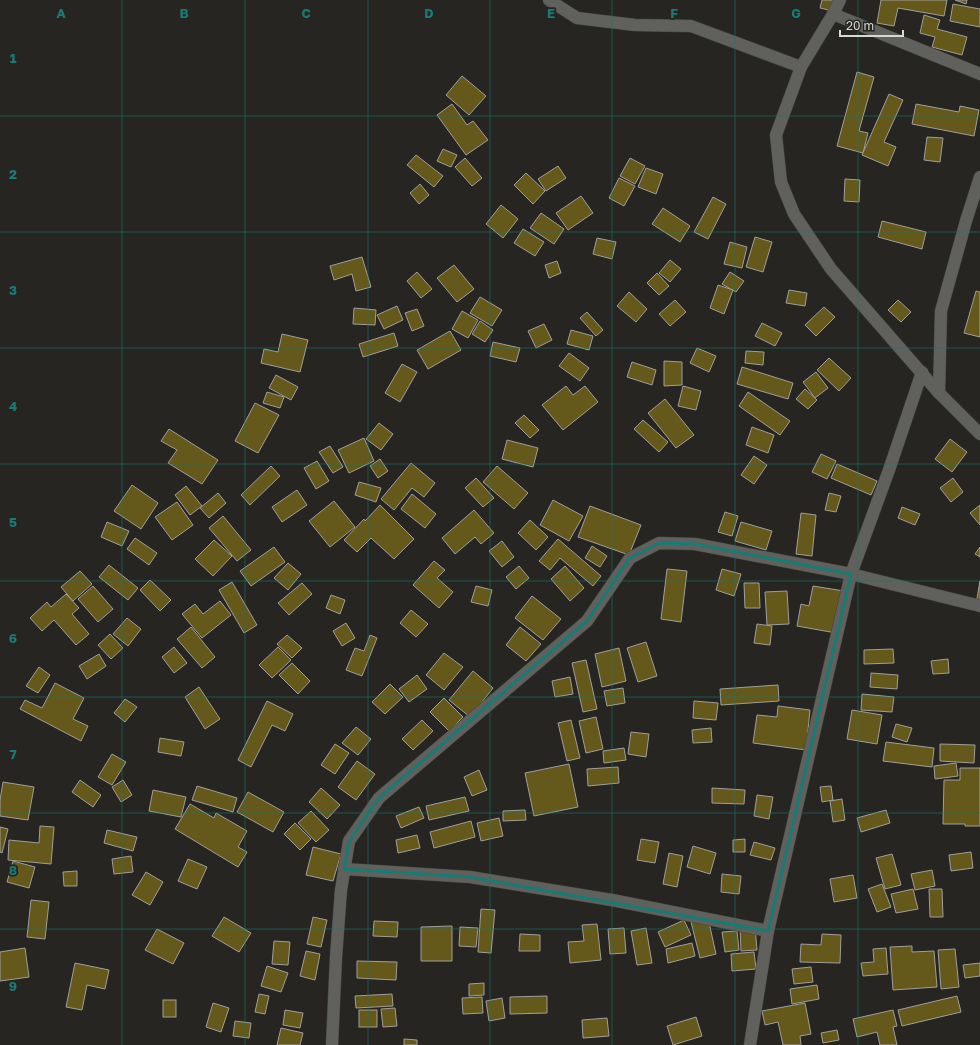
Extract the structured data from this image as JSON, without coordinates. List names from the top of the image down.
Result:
{
  "scale_bar": "20 m",
  "grid": {
    "columns": [
      "A",
      "B",
      "C",
      "D",
      "E",
      "F",
      "G"
    ],
    "rows": [
      "1",
      "2",
      "3",
      "4",
      "5",
      "6",
      "7",
      "8",
      "9"
    ]
  }
}
